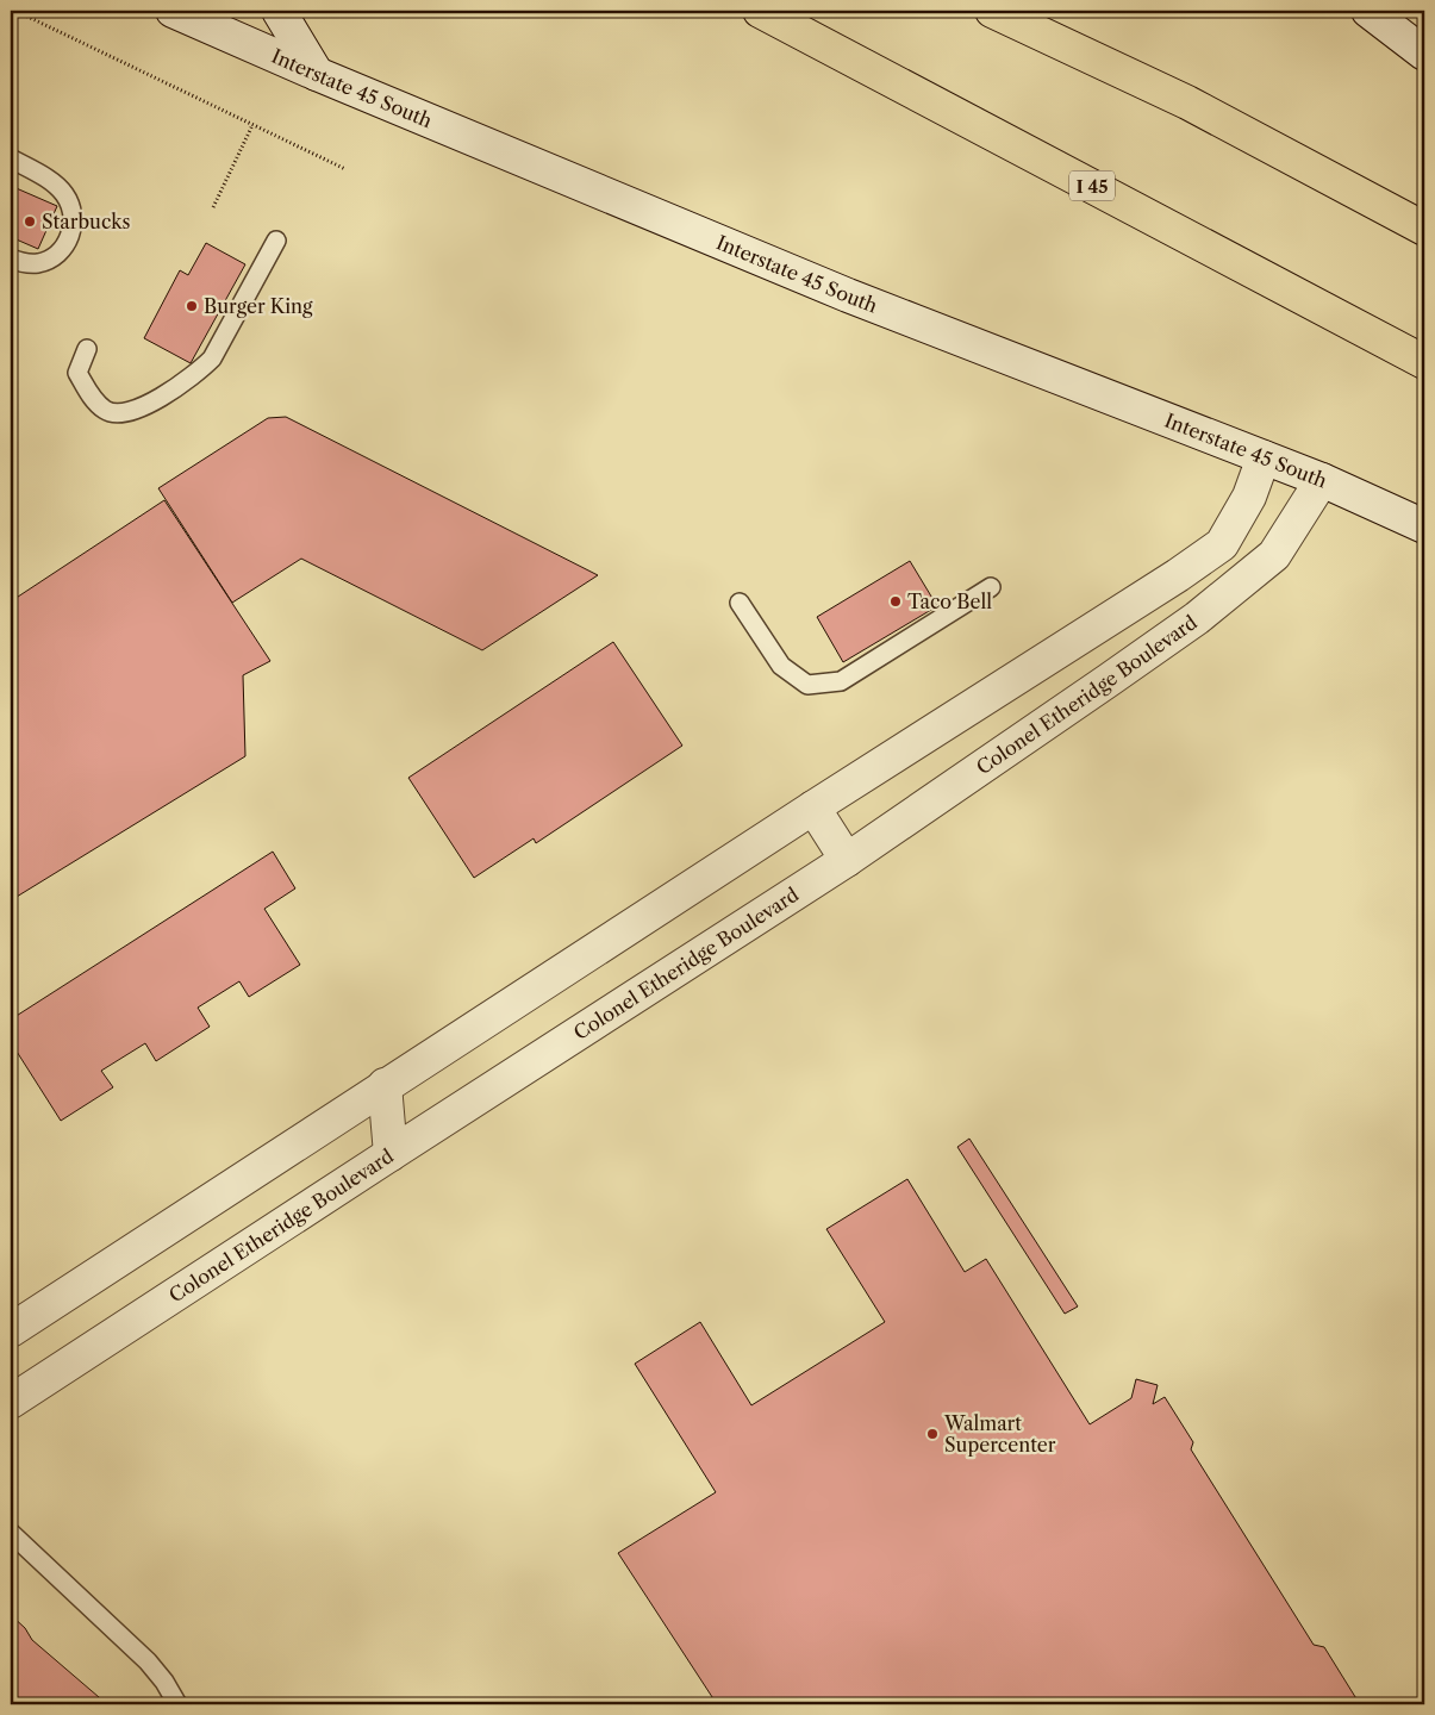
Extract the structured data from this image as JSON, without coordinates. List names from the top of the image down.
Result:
{
  "streets": {
    "highway": ["I 45"],
    "street": ["Interstate 45 South", "Colonel Etheridge Boulevard"]
  },
  "crossings": [
    ["Interstate 45 South", "Colonel Etheridge Boulevard"]
  ],
  "places": [
    "Starbucks",
    "Burger King",
    "Taco Bell",
    "Walmart Supercenter"
  ]
}
